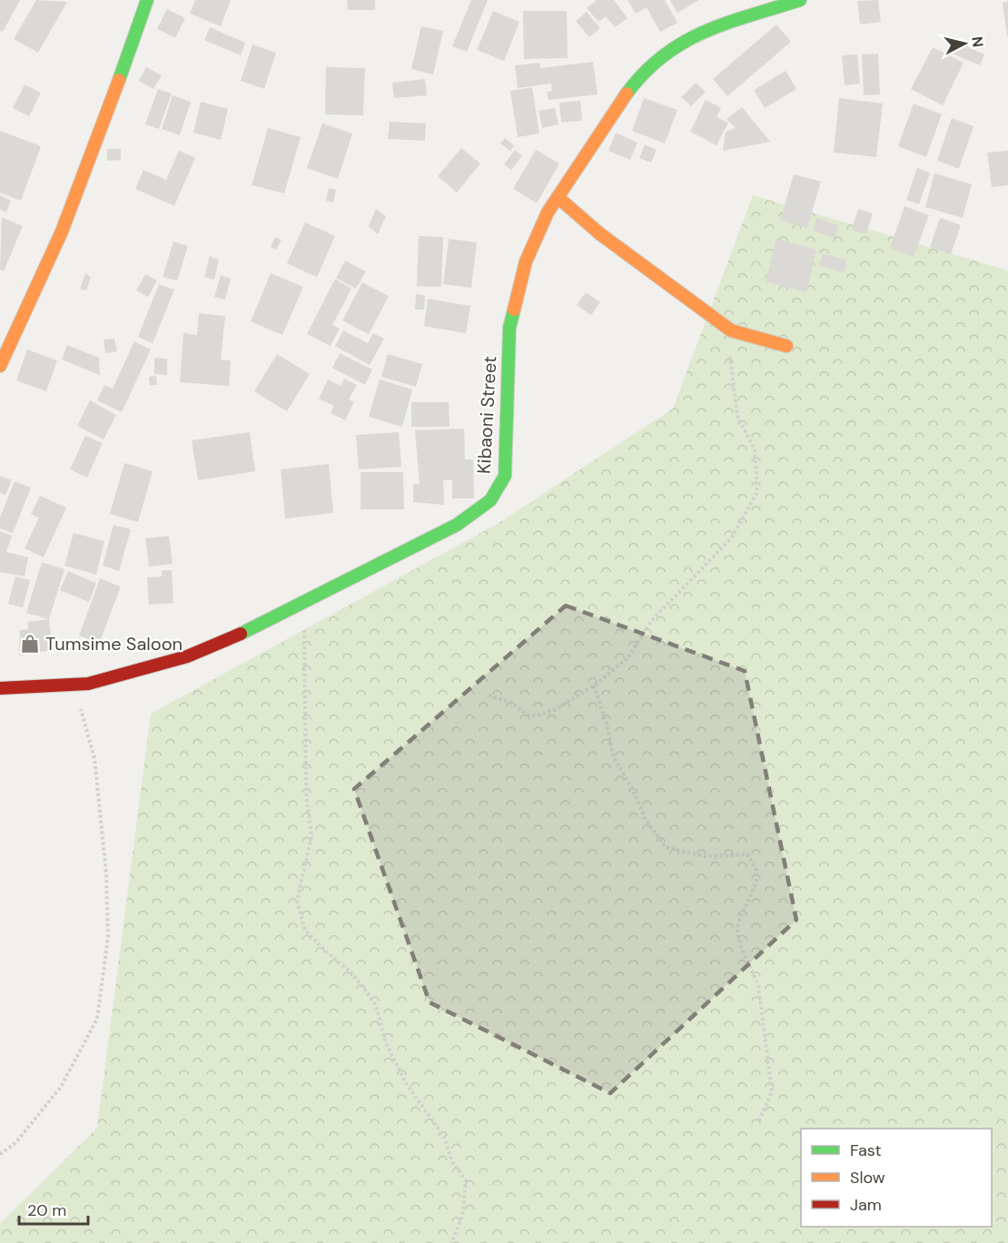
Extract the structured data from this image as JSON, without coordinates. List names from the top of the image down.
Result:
{
  "streets": {
    "street": ["Kibaoni Street"]
  },
  "places": {
    "shop": ["Tumsime Saloon"]
  },
  "legend": ["Fast", "Slow", "Jam"],
  "scale_bar": "20 m",
  "north": "right"
}
